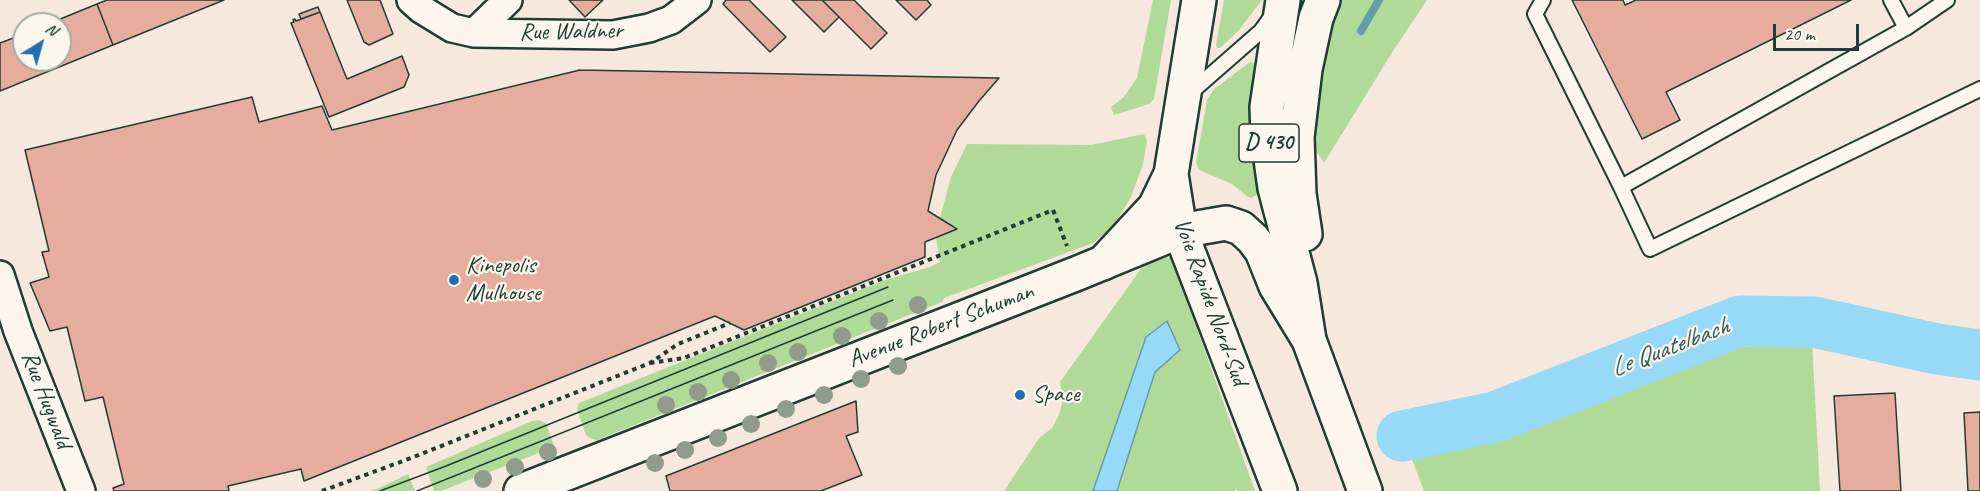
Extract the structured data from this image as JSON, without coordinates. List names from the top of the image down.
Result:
{
  "streets": {
    "main road": ["D 430", "Voie Rapide Nord-Sud", "Avenue Robert Schuman"],
    "street": ["Rue Waldner", "Rue Hugwald"]
  },
  "crossings": [
    ["D 430", "Avenue Robert Schuman"],
    ["Voie Rapide Nord-Sud", "Avenue Robert Schuman"]
  ],
  "water": ["Le Quatelbach"],
  "places": ["Kinepolis Mulhouse", "Space"],
  "scale_bar": "20 m",
  "north": "top right"
}
